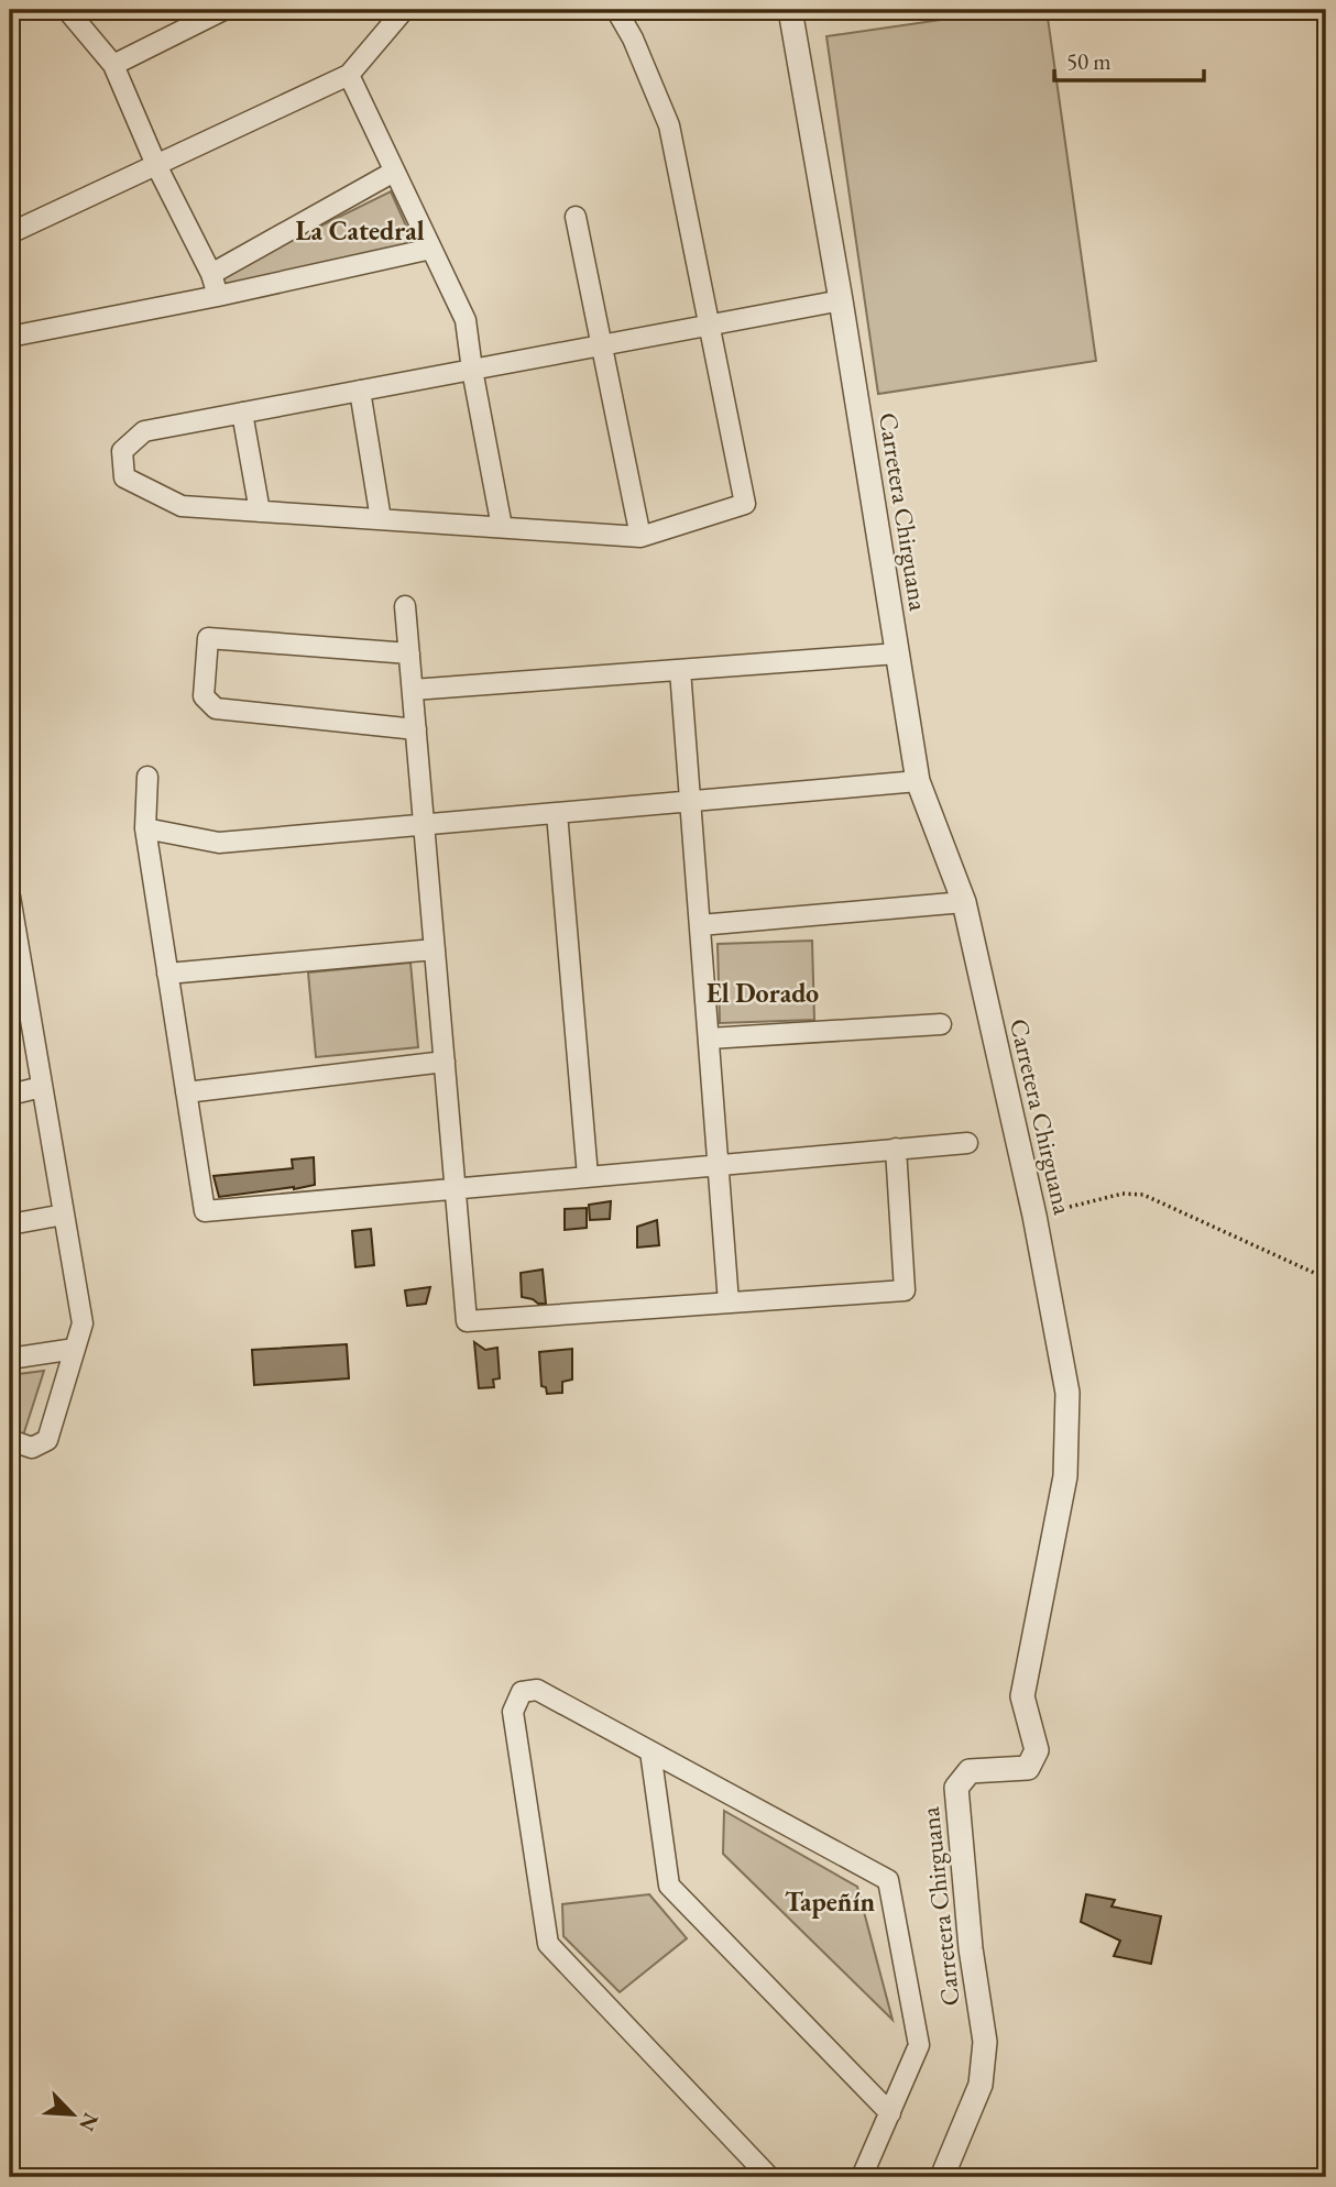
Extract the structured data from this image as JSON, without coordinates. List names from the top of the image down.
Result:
{
  "streets": {
    "street": ["Carretera Chirguana"]
  },
  "districts": ["La Catedral", "El Dorado", "Tapeñín"],
  "scale_bar": "50 m",
  "north": "bottom right"
}
